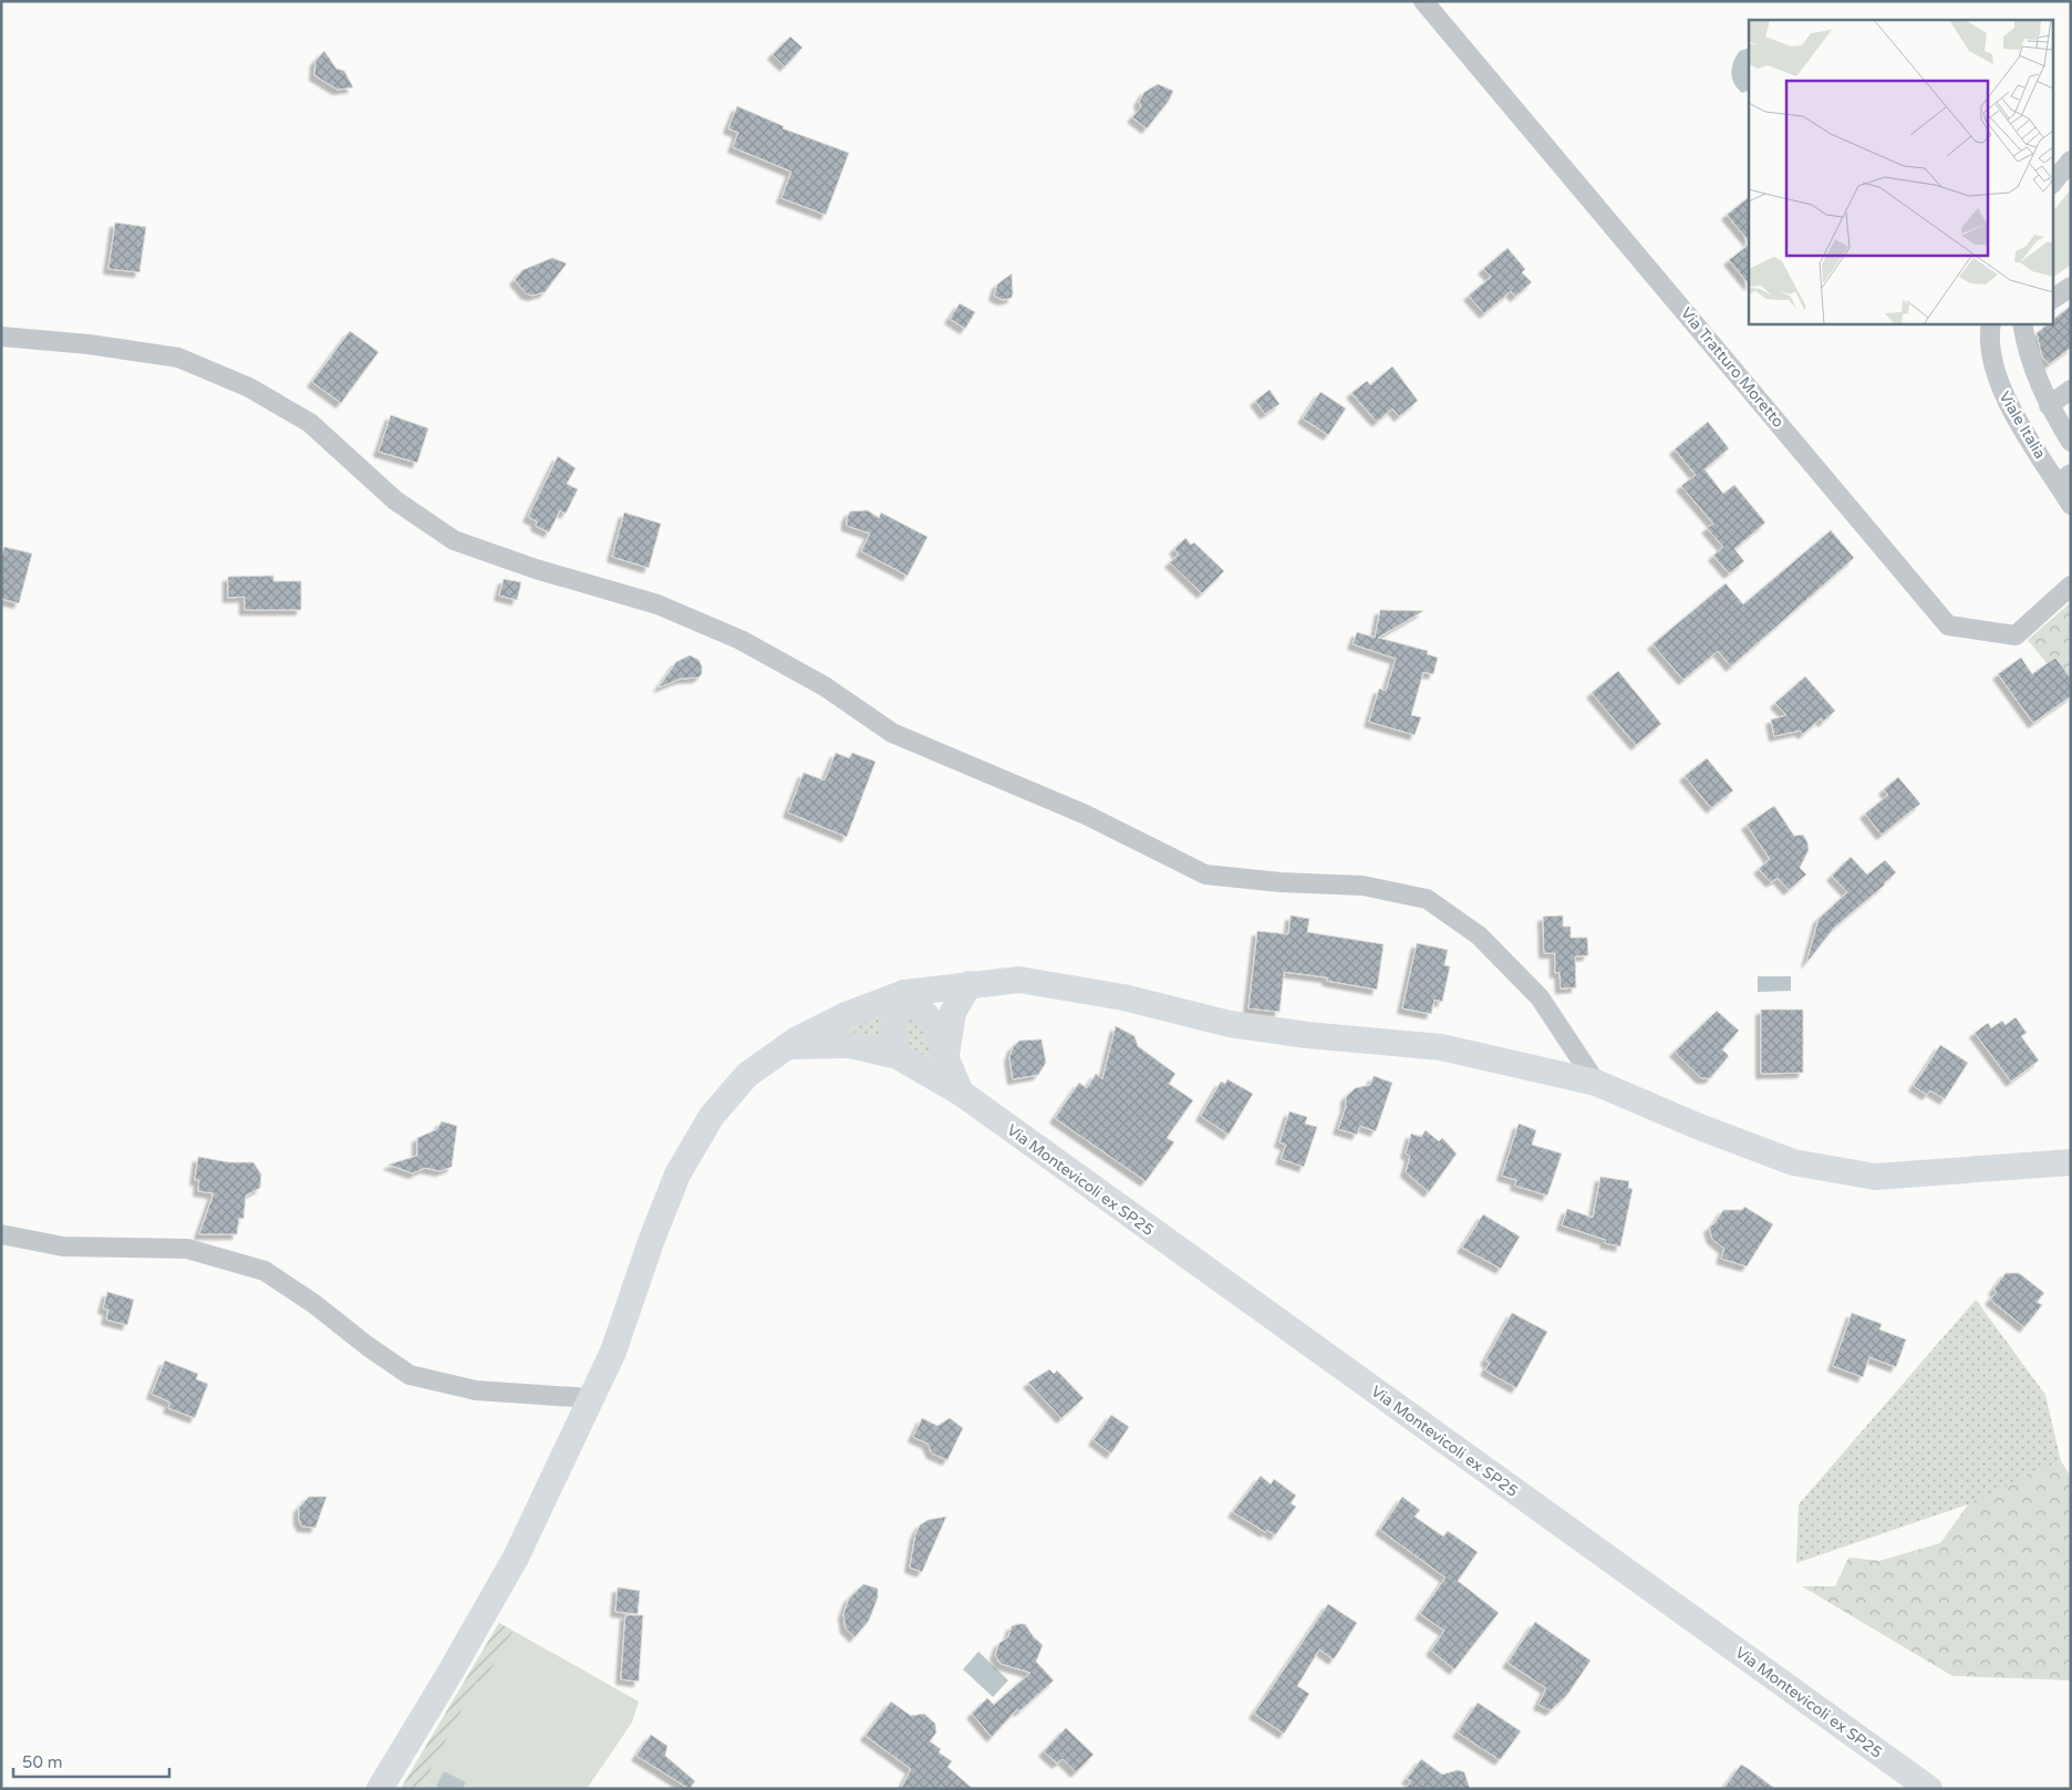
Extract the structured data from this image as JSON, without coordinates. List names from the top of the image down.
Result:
{
  "streets": {
    "street": ["Via Tratturo Moretto", "Viale Italia", "Via Montevicoli ex SP25"]
  },
  "scale_bar": "50 m"
}
